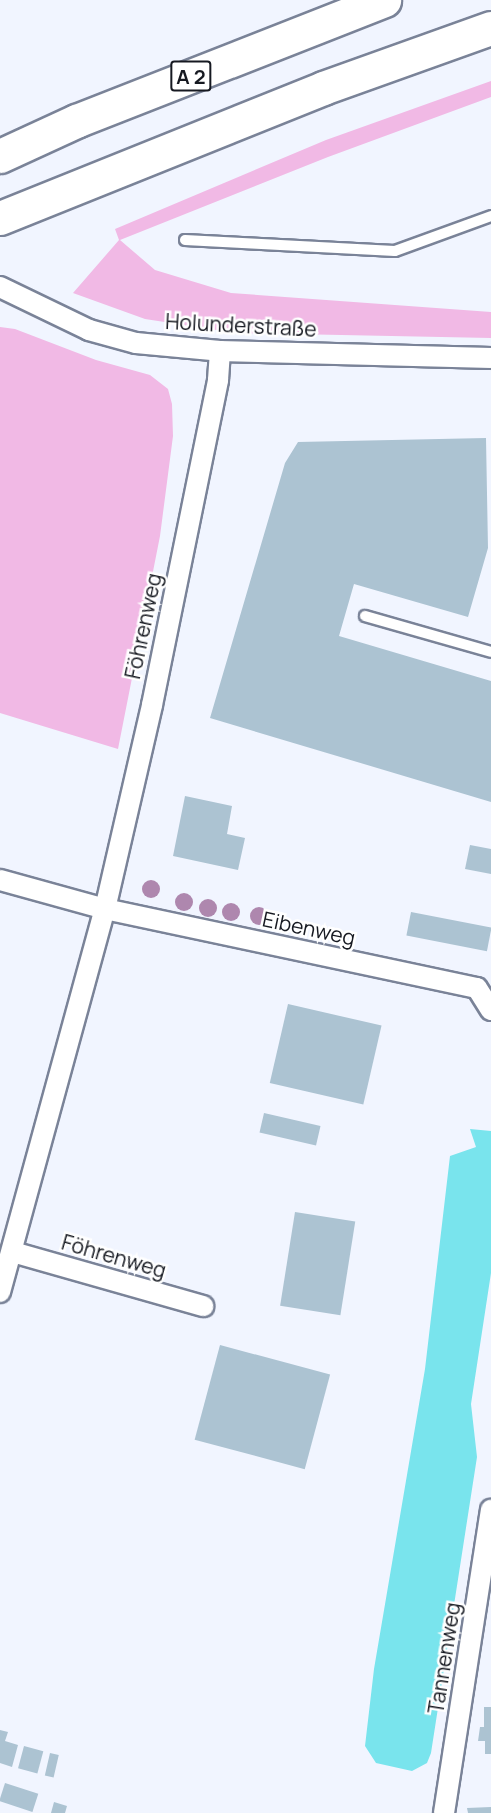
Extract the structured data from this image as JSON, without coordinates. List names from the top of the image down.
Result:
{
  "streets": {
    "highway": ["A 2"],
    "street": [
      "Holunderstraße",
      "Föhrenweg",
      "Eibenweg",
      "Tannenweg"
    ]
  },
  "crossings": [
    ["Holunderstraße", "Föhrenweg"],
    ["Föhrenweg", "Eibenweg"]
  ]
}
